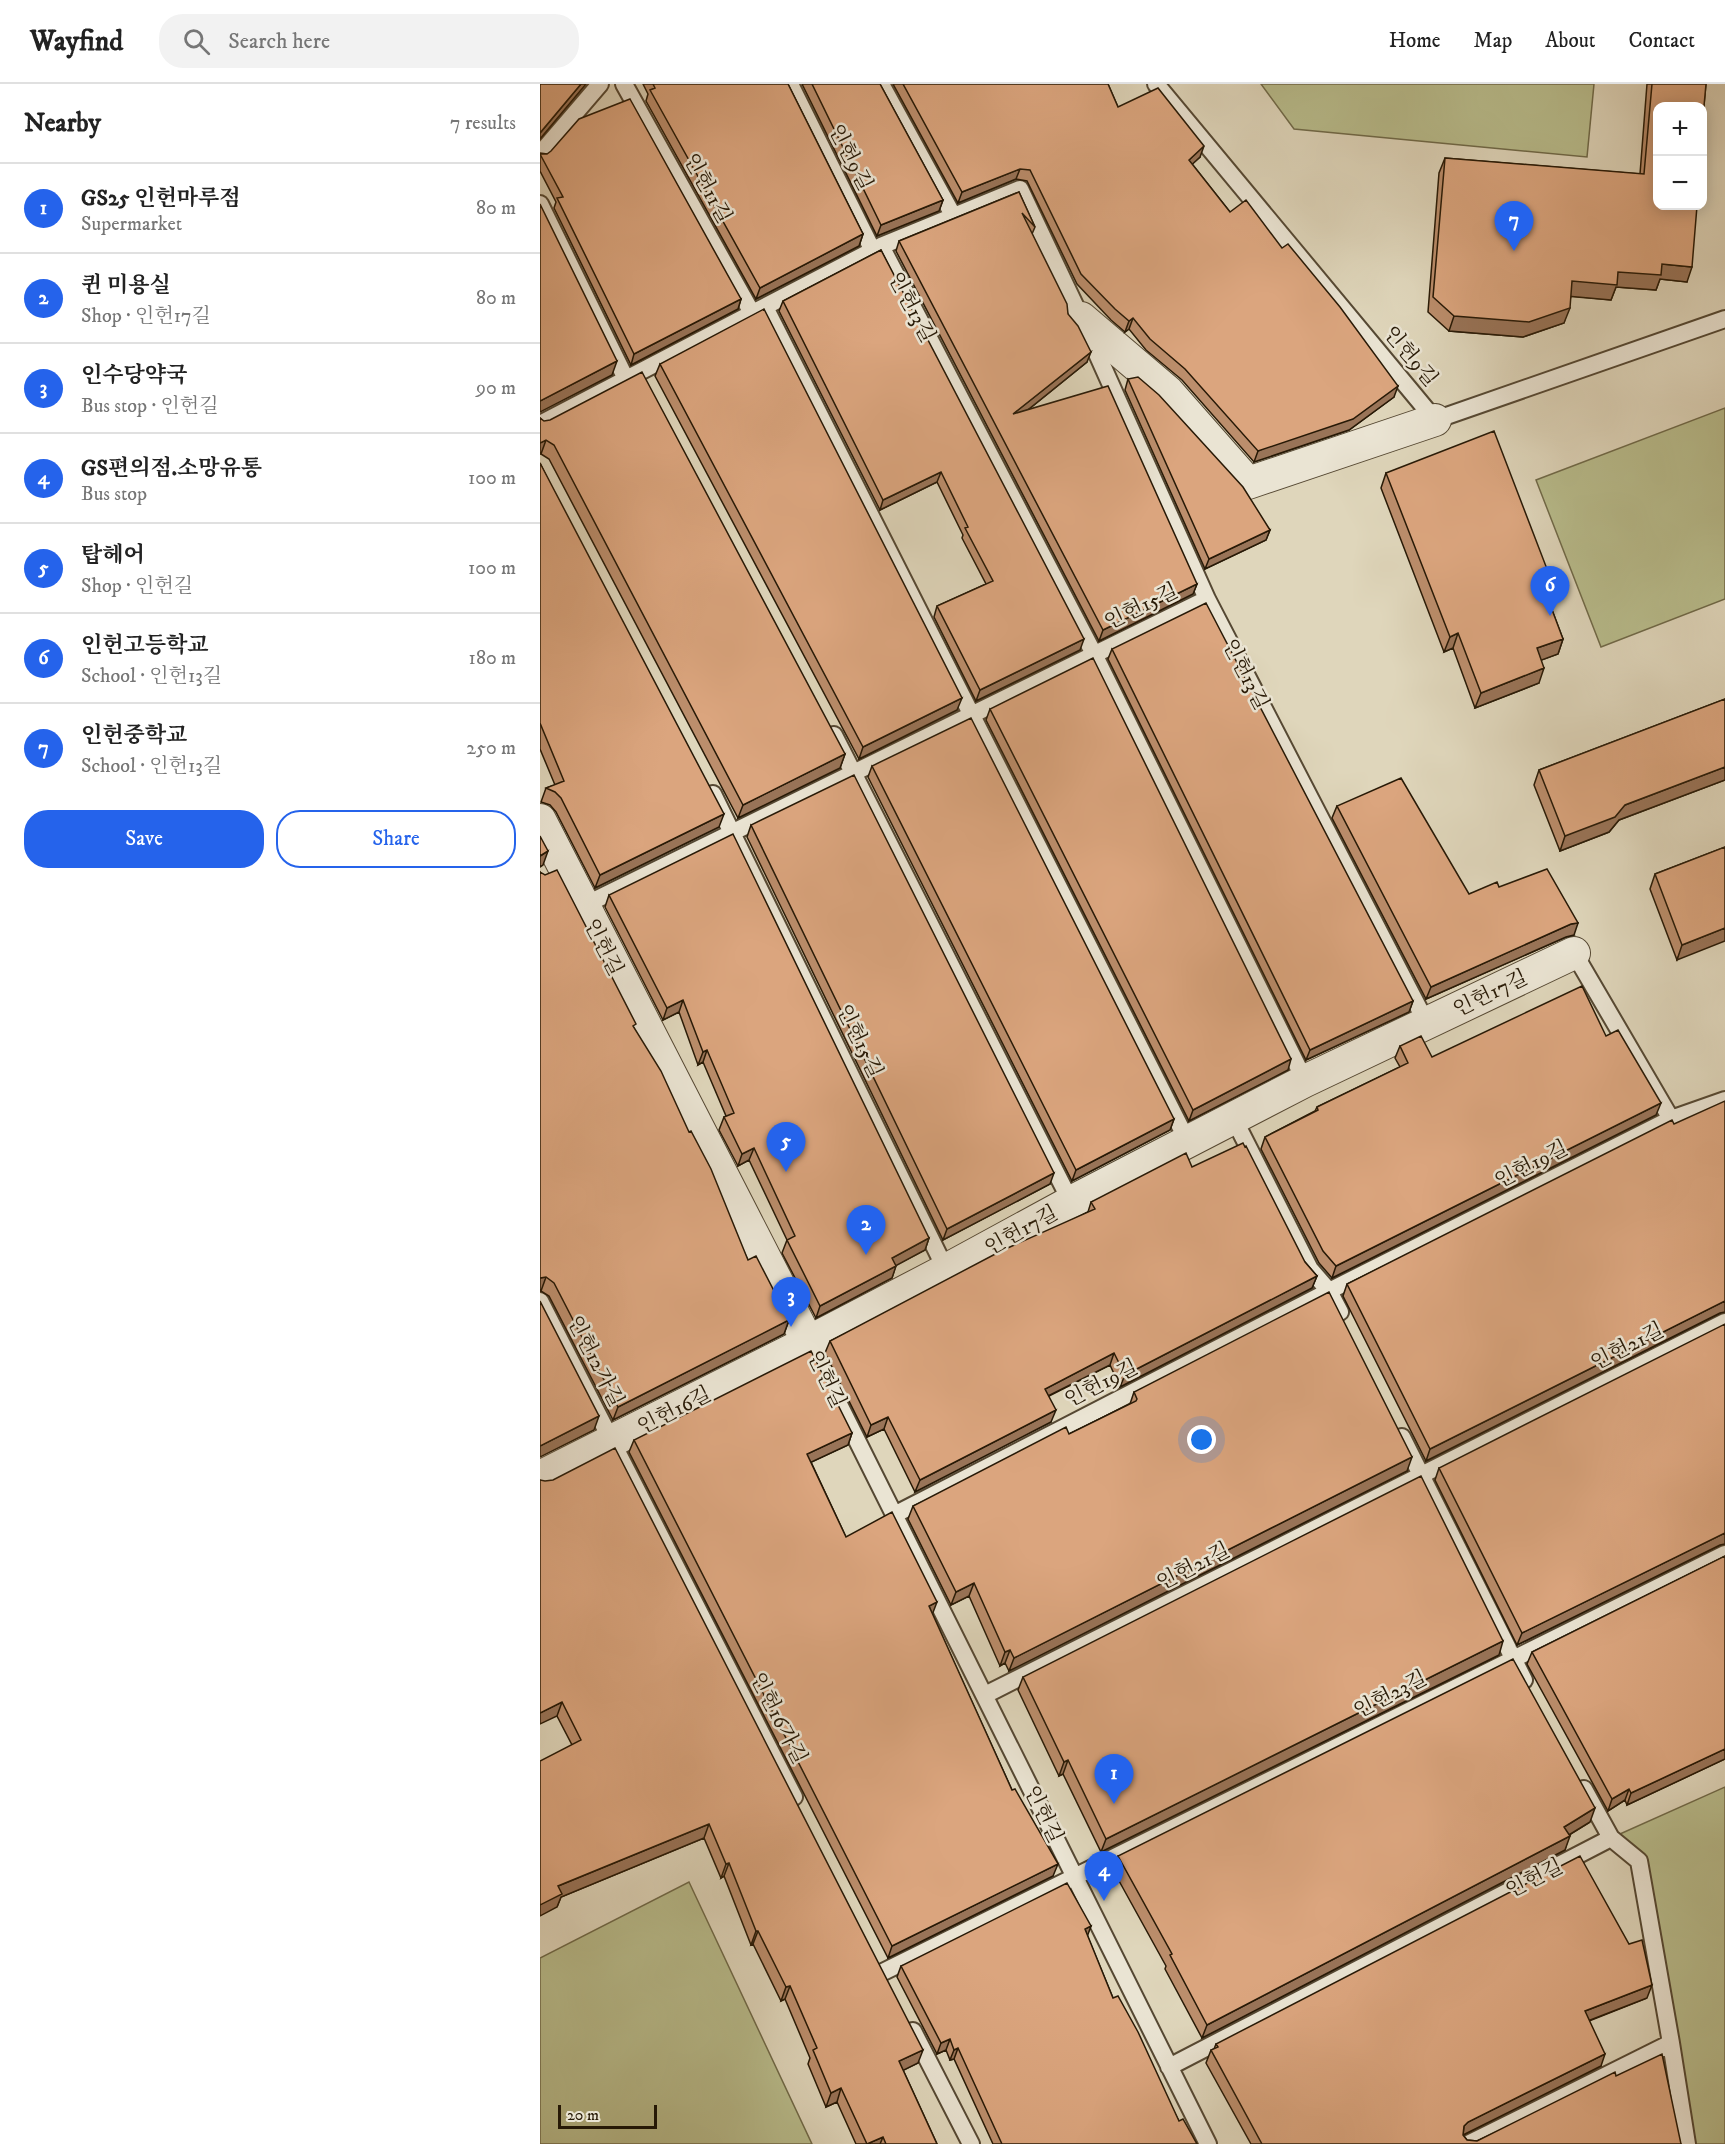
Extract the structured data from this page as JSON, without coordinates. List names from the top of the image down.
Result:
{
  "streets": {
    "street": [
      "인헌13길",
      "인헌길",
      "인헌17길",
      "인헌16길"
    ],
    "lane": [
      "인헌9길",
      "인헌11길",
      "인헌15길",
      "인헌19길",
      "인헌21길",
      "인헌12가길",
      "인헌23길",
      "인헌16가길"
    ]
  },
  "crossings": [
    ["인헌9길", "인헌13길"],
    ["인헌11길", "인헌13길"],
    ["인헌13길", "인헌15길"],
    ["인헌13길", "인헌17길"],
    ["인헌15길", "인헌길"],
    ["인헌15길", "인헌17길"],
    ["인헌길", "인헌17길"],
    ["인헌길", "인헌19길"],
    ["인헌길", "인헌21길"],
    ["인헌길", "인헌16길"],
    ["인헌길", "인헌23길"],
    ["인헌17길", "인헌19길"],
    ["인헌17길", "인헌16길"],
    ["인헌12가길", "인헌16길"],
    ["인헌12가길", "인헌16가길"],
    ["인헌16길", "인헌16가길"]
  ],
  "scale_bar": "20 m",
  "page": {
    "header": "Wayfind",
    "search": "Search here",
    "nav": [
      "Home",
      "Map",
      "About",
      "Contact"
    ],
    "heading": ["Nearby", "7 results"],
    "map_buttons": ["+", "−"],
    "list": [
      {
        "mark": "1",
        "name": "GS25 인헌마루점",
        "note": "Supermarket",
        "value": "80 m"
      },
      {
        "mark": "2",
        "name": "퀸 미용실",
        "note": "Shop · 인헌17길",
        "value": "80 m"
      },
      {
        "mark": "3",
        "name": "인수당약국",
        "note": "Bus stop · 인헌길",
        "value": "90 m"
      },
      {
        "mark": "4",
        "name": "GS편의점.소망유통",
        "note": "Bus stop",
        "value": "100 m"
      },
      {
        "mark": "5",
        "name": "탑헤어",
        "note": "Shop · 인헌길",
        "value": "100 m"
      },
      {
        "mark": "6",
        "name": "인헌고등학교",
        "note": "School · 인헌13길",
        "value": "180 m"
      },
      {
        "mark": "7",
        "name": "인헌중학교",
        "note": "School · 인헌13길",
        "value": "250 m"
      }
    ],
    "pins": [
      "7",
      "6",
      "5",
      "2",
      "3",
      "1",
      "4"
    ],
    "buttons": ["Save", "Share"],
    "scale": "20 m"
  }
}
